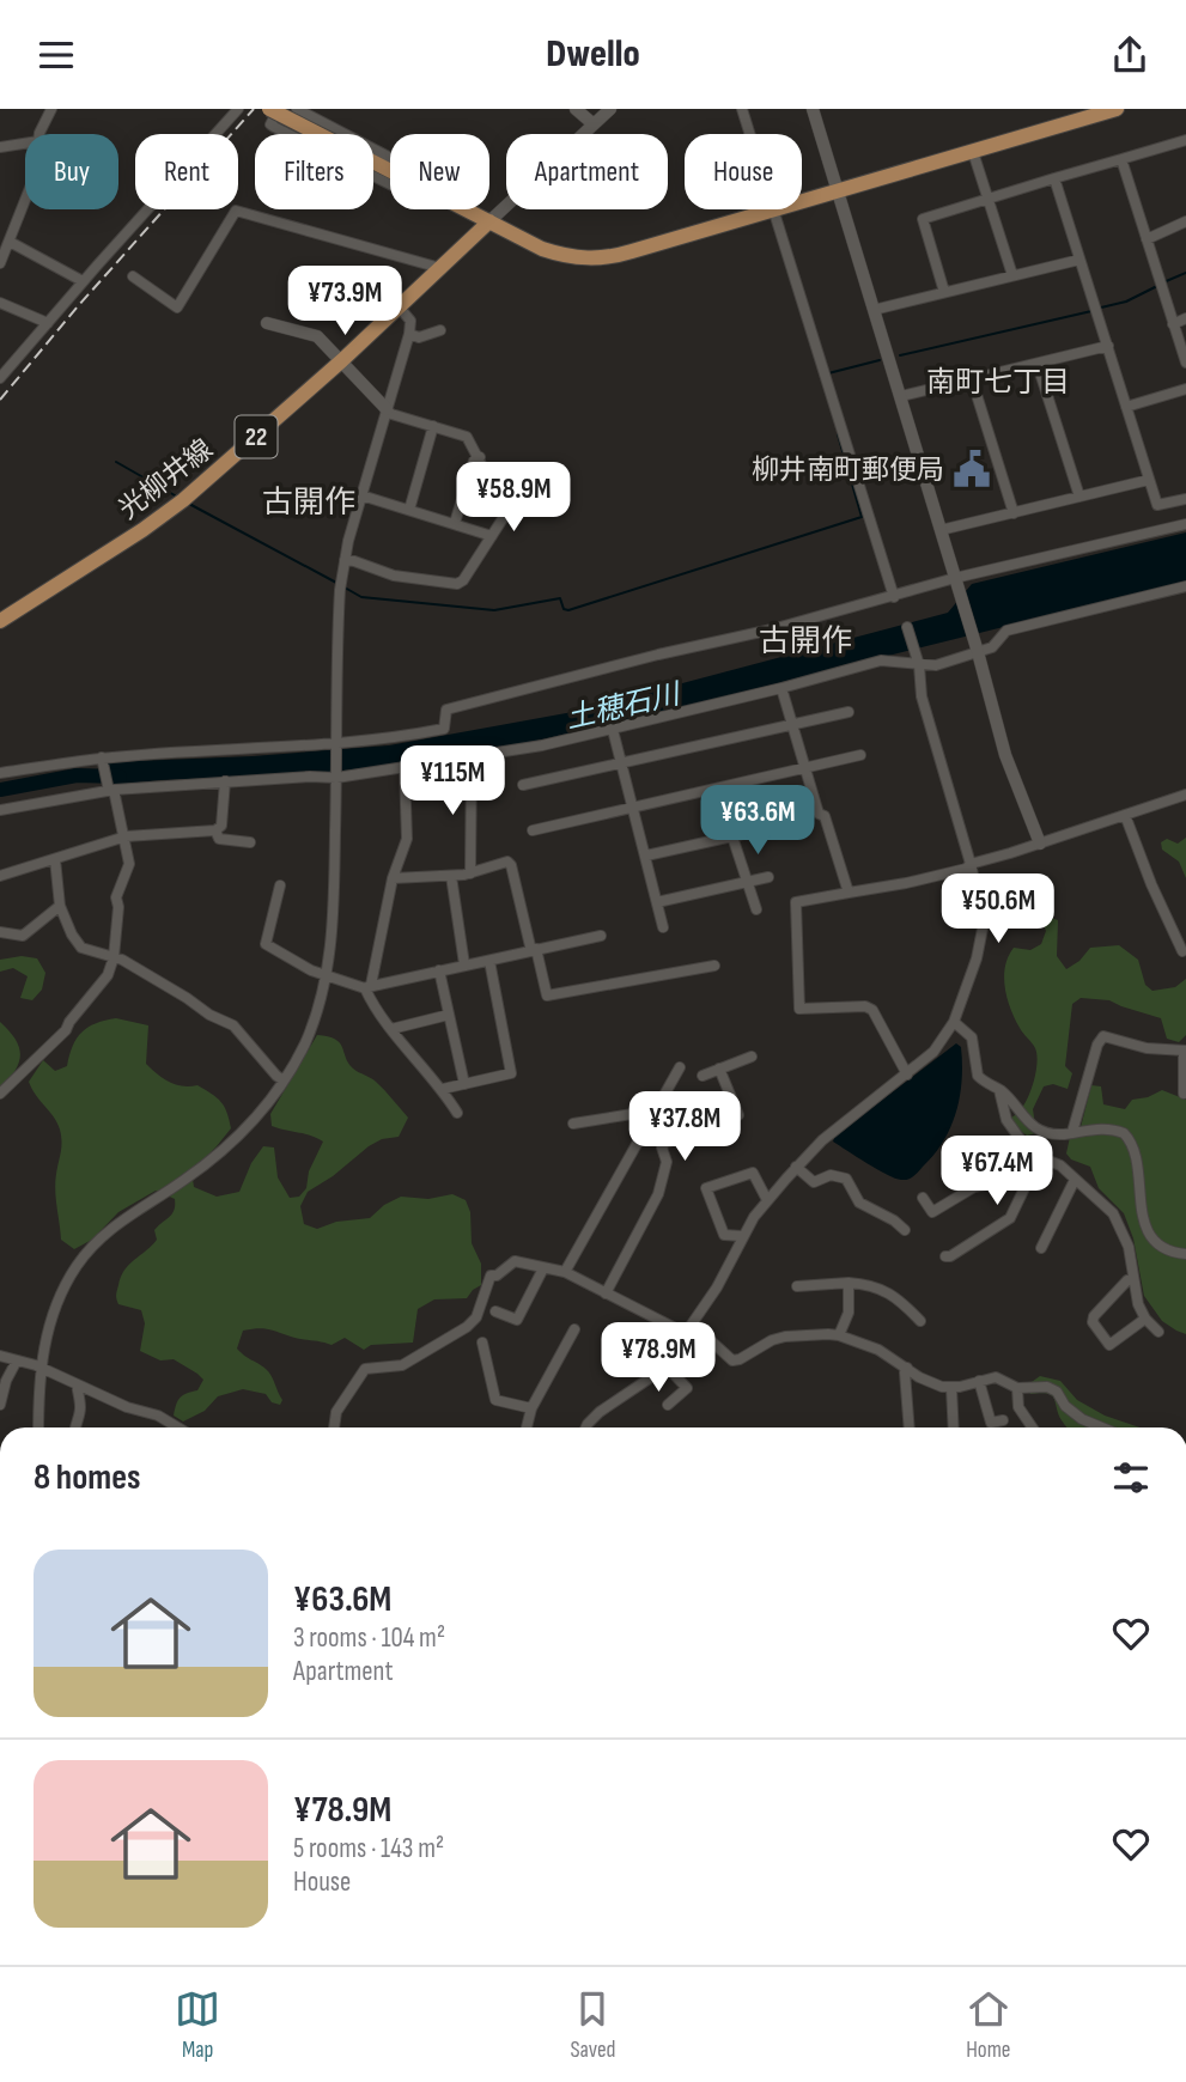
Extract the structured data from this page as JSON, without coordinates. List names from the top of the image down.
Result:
{
  "streets": {
    "main road": ["22", "光柳井線"]
  },
  "districts": ["南町七丁目", "古開作", "古開作"],
  "water": ["土穂石川"],
  "places": {
    "public building": ["柳井南町郵便局"]
  },
  "page": {
    "header": "Dwello",
    "chip": [
      "Buy",
      "Rent",
      "Filters",
      "New",
      "Apartment",
      "House"
    ],
    "price": [
      "¥73.9M",
      "¥58.9M",
      "¥115M",
      "¥63.6M",
      "¥50.6M",
      "¥37.8M",
      "¥67.4M",
      "¥78.9M"
    ],
    "heading": "8 homes",
    "list": [
      {
        "name": "¥63.6M",
        "note": "3 rooms · 104 m² · Apartment"
      },
      {
        "name": "¥78.9M",
        "note": "5 rooms · 143 m² · House"
      }
    ],
    "tabs": ["Map", "Saved", "Home"]
  }
}
